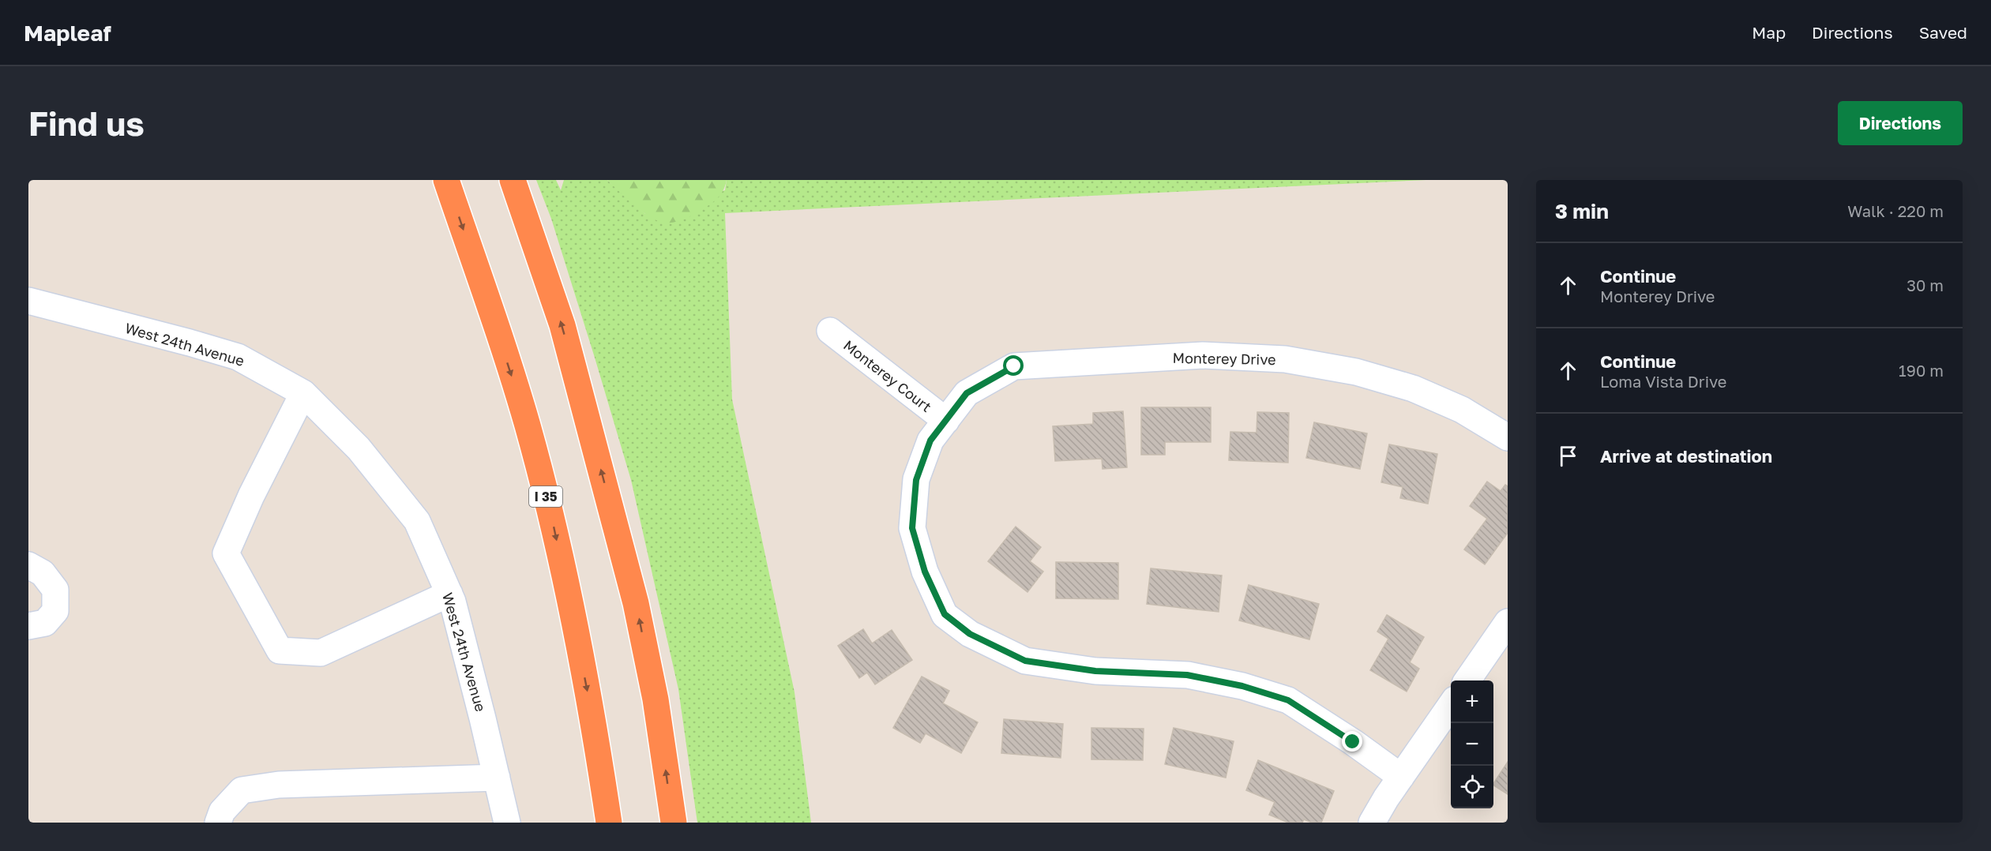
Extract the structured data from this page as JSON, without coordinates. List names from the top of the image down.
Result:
{
  "streets": {
    "highway": ["I 35"],
    "street": ["West 24th Avenue", "Monterey Drive", "Monterey Court"]
  },
  "crossings": [
    ["Monterey Drive", "Monterey Court"]
  ],
  "page": {
    "header": "Mapleaf",
    "nav": ["Map", "Directions", "Saved"],
    "buttons": "Directions",
    "title": "Find us",
    "heading": ["3 min", "Walk · 220 m"],
    "list": [
      ["Continue", "Monterey Drive", "30 m"],
      ["Continue", "Loma Vista Drive", "190 m"],
      "Arrive at destination"
    ],
    "map_buttons": ["+", "−"]
  }
}
